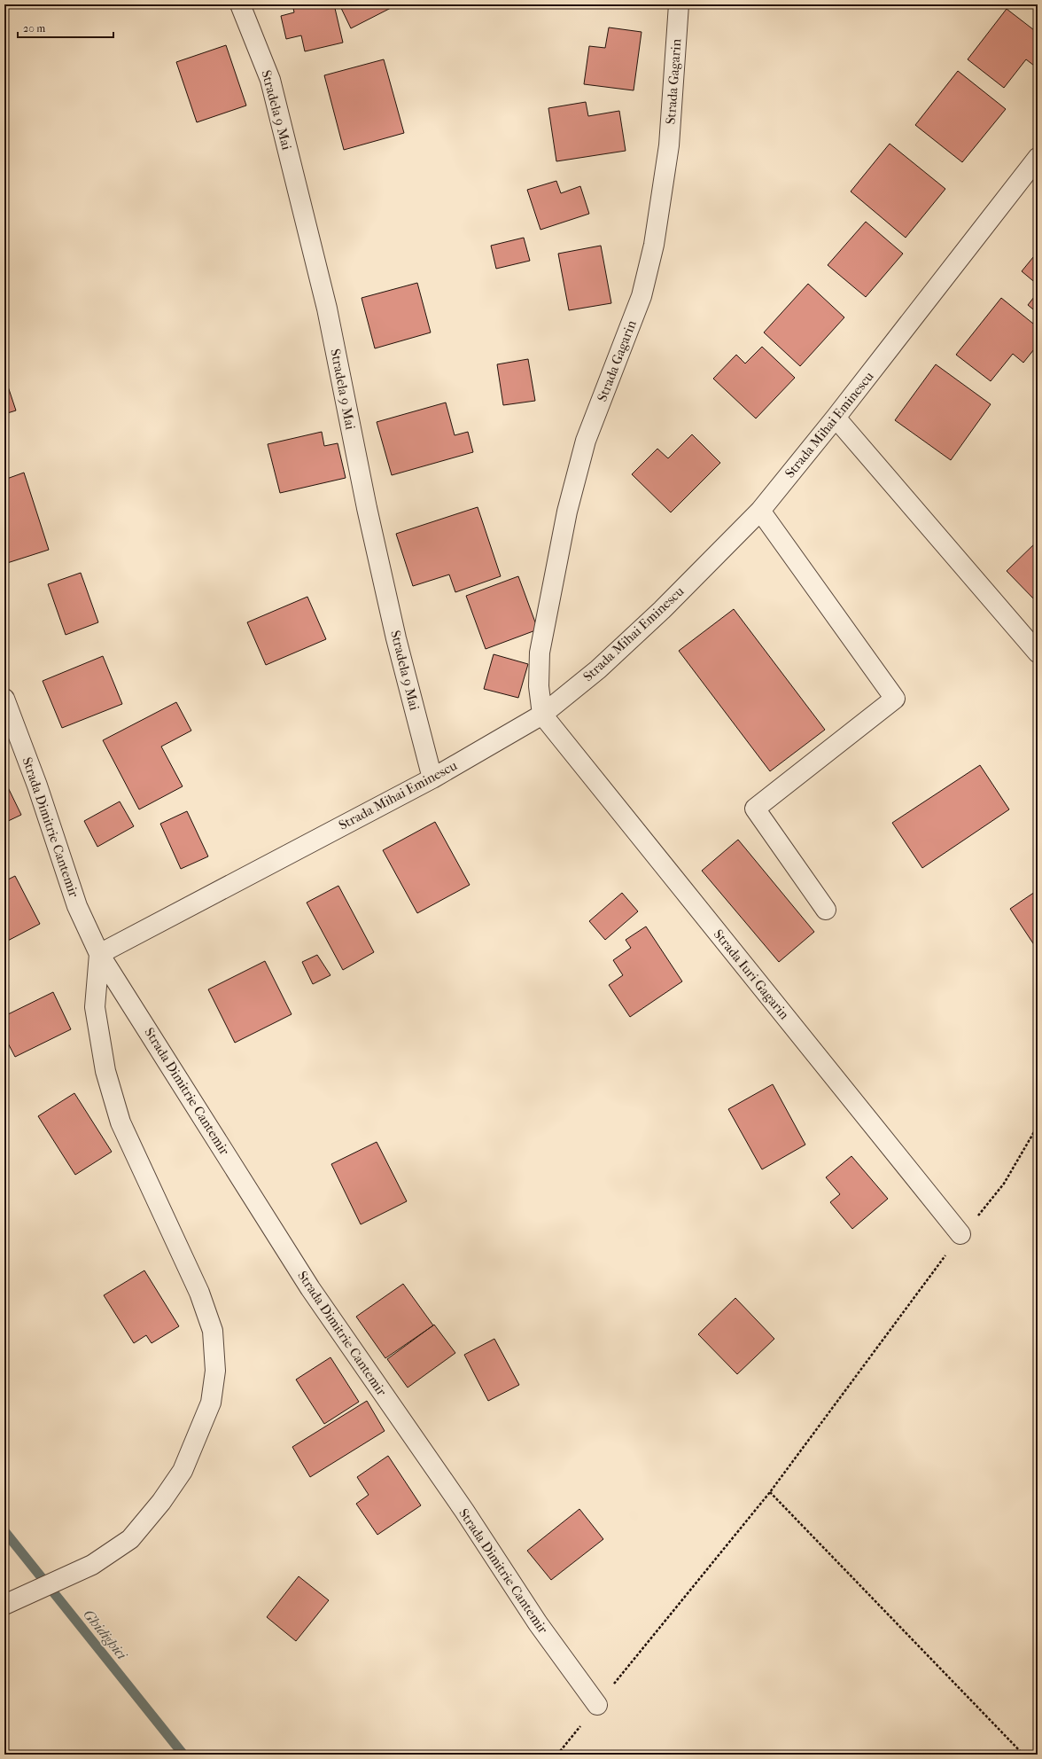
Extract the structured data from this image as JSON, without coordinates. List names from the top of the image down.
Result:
{
  "streets": {
    "street": [
      "Strada Gagarin",
      "Stradela 9 Mai",
      "Strada Mihai Eminescu",
      "Strada Dimitrie Cantemir",
      "Strada Iuri Gagarin"
    ]
  },
  "crossings": [
    ["Strada Gagarin", "Strada Mihai Eminescu"],
    ["Strada Gagarin", "Strada Iuri Gagarin"],
    ["Stradela 9 Mai", "Strada Mihai Eminescu"],
    ["Strada Mihai Eminescu", "Strada Dimitrie Cantemir"],
    ["Strada Mihai Eminescu", "Strada Iuri Gagarin"]
  ],
  "water": ["Ghidighici"],
  "scale_bar": "20 m"
}
